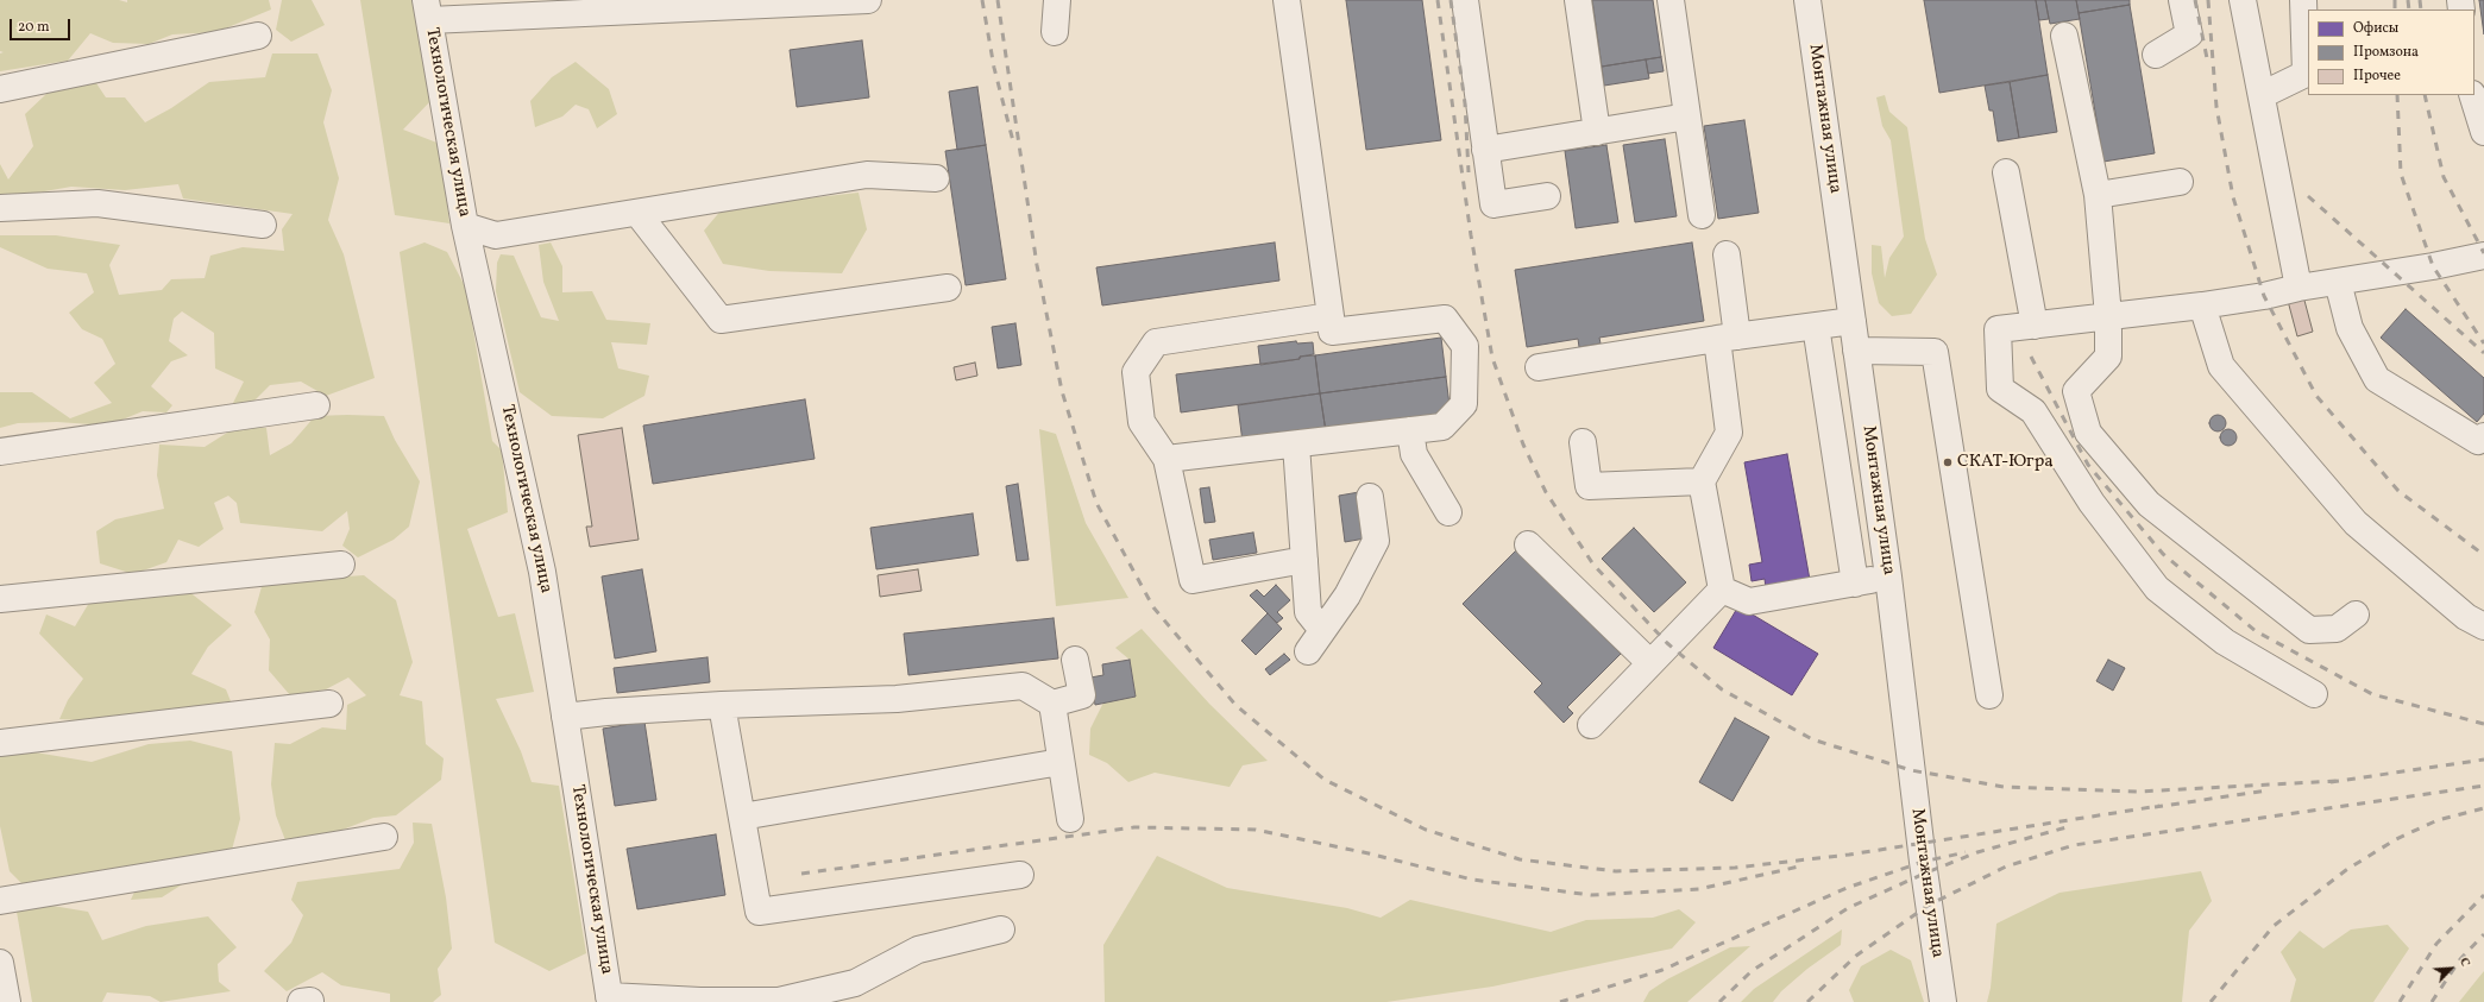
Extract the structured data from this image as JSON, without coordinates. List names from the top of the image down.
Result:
{
  "streets": {
    "street": ["Монтажная улица", "Технологическая улица"]
  },
  "places": ["СКАТ-Югра"],
  "legend": ["Офисы", "Промзона", "Прочее"],
  "scale_bar": "20 m",
  "north": "top right"
}
